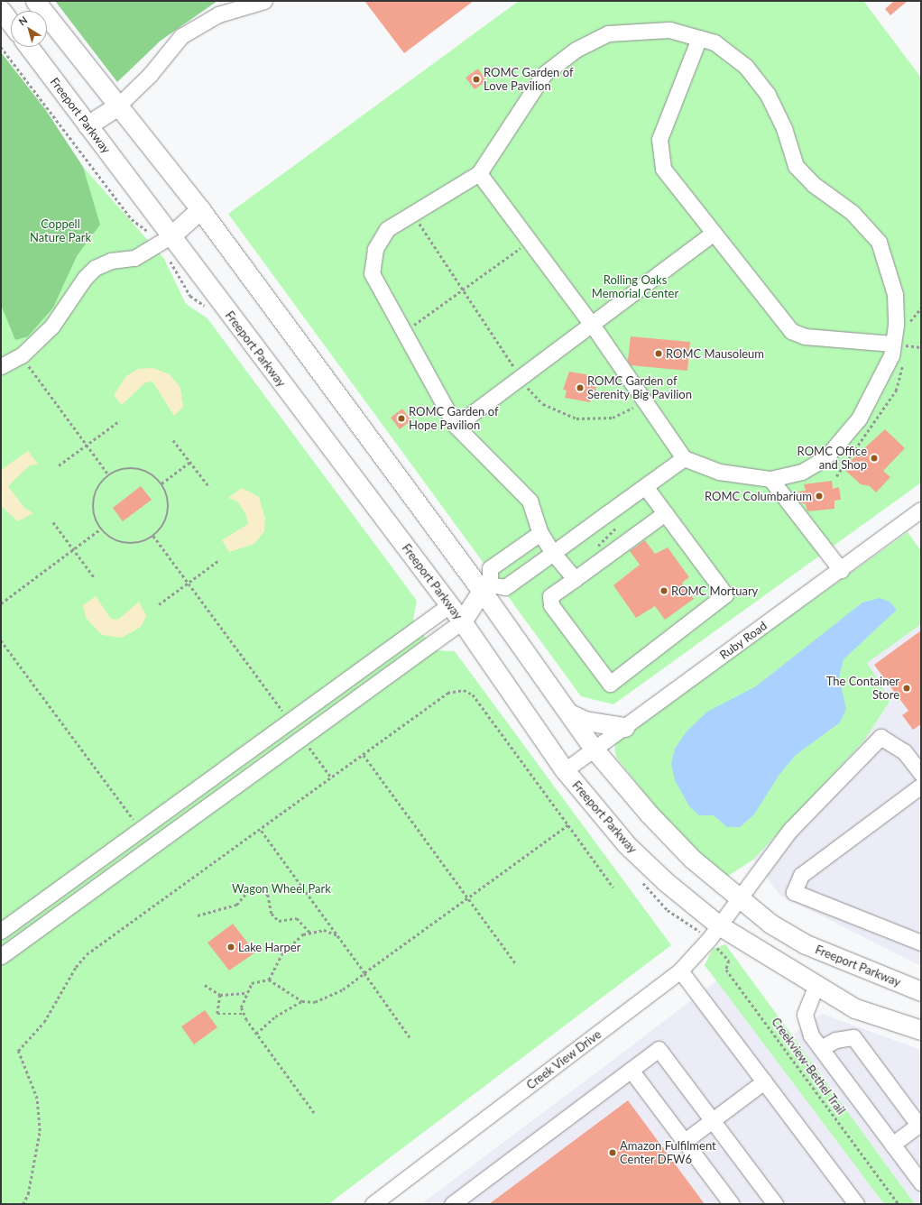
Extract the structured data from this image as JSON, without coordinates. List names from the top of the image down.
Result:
{
  "streets": {
    "main road": ["Freeport Parkway"],
    "street": ["Ruby Road", "Creek View Drive"],
    "path": ["Creekview-Bethel Trail"]
  },
  "crossings": [
    ["Freeport Parkway", "Ruby Road"],
    ["Freeport Parkway", "Creek View Drive"],
    ["Freeport Parkway", "Creekview-Bethel Trail"],
    ["Creek View Drive", "Creekview-Bethel Trail"]
  ],
  "parks": ["Coppell Nature Park", "Rolling Oaks Memorial Center", "Wagon Wheel Park"],
  "places": [
    "ROMC Garden of Love Pavilion",
    "ROMC Mausoleum",
    "ROMC Garden of Serenity Big Pavilion",
    "ROMC Garden of Hope Pavilion",
    "ROMC Office and Shop",
    "ROMC Columbarium",
    "ROMC Mortuary",
    "The Container Store",
    "Lake Harper",
    "Amazon Fulfilment Center DFW6"
  ],
  "north": "top left"
}
